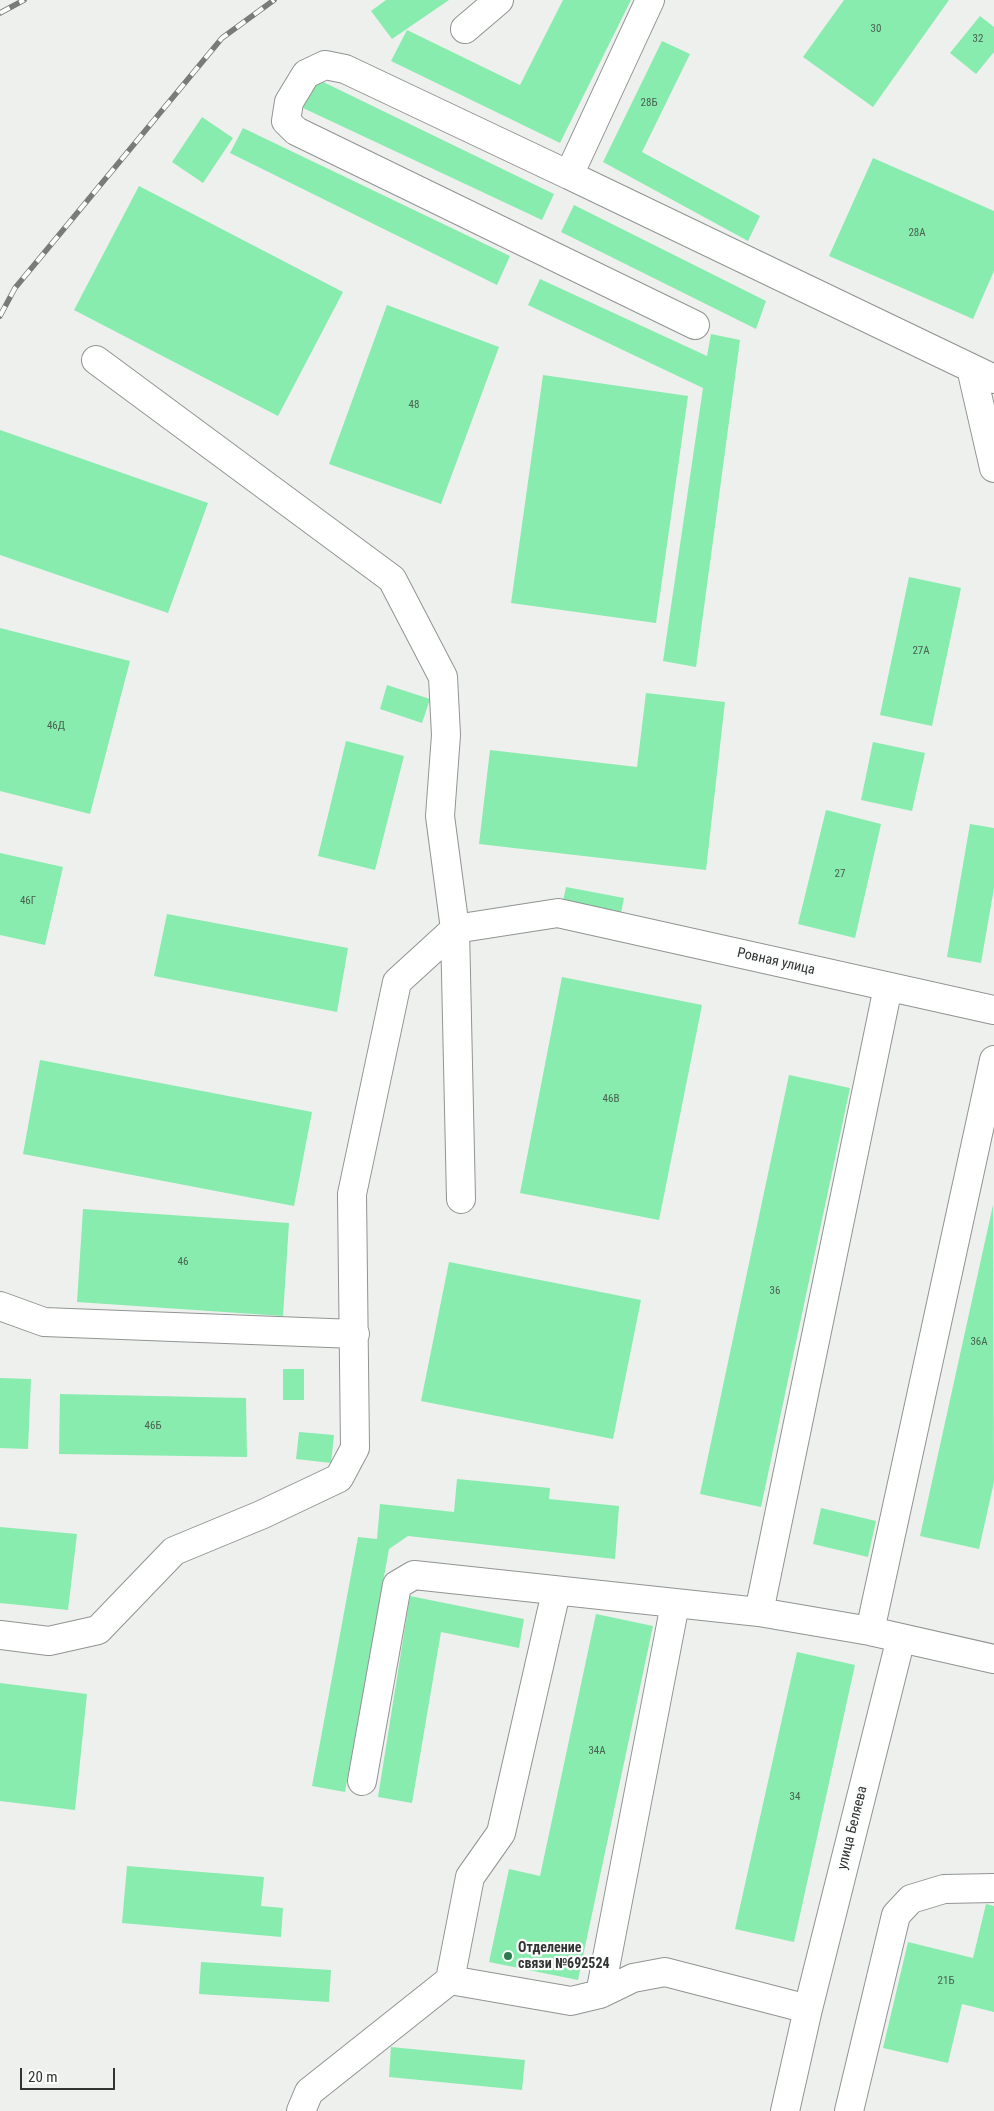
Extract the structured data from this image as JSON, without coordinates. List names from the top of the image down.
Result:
{
  "streets": {
    "street": ["Ровная улица", "улица Беляева"]
  },
  "places": ["Отделение связи №692524"],
  "house_numbers": [
    "30",
    "32",
    "28Б",
    "28А",
    "48",
    "27А",
    "46Д",
    "27",
    "46Г",
    "46В",
    "46",
    "36",
    "36А",
    "46Б",
    "34А",
    "34",
    "21Б"
  ],
  "scale_bar": "20 m"
}
